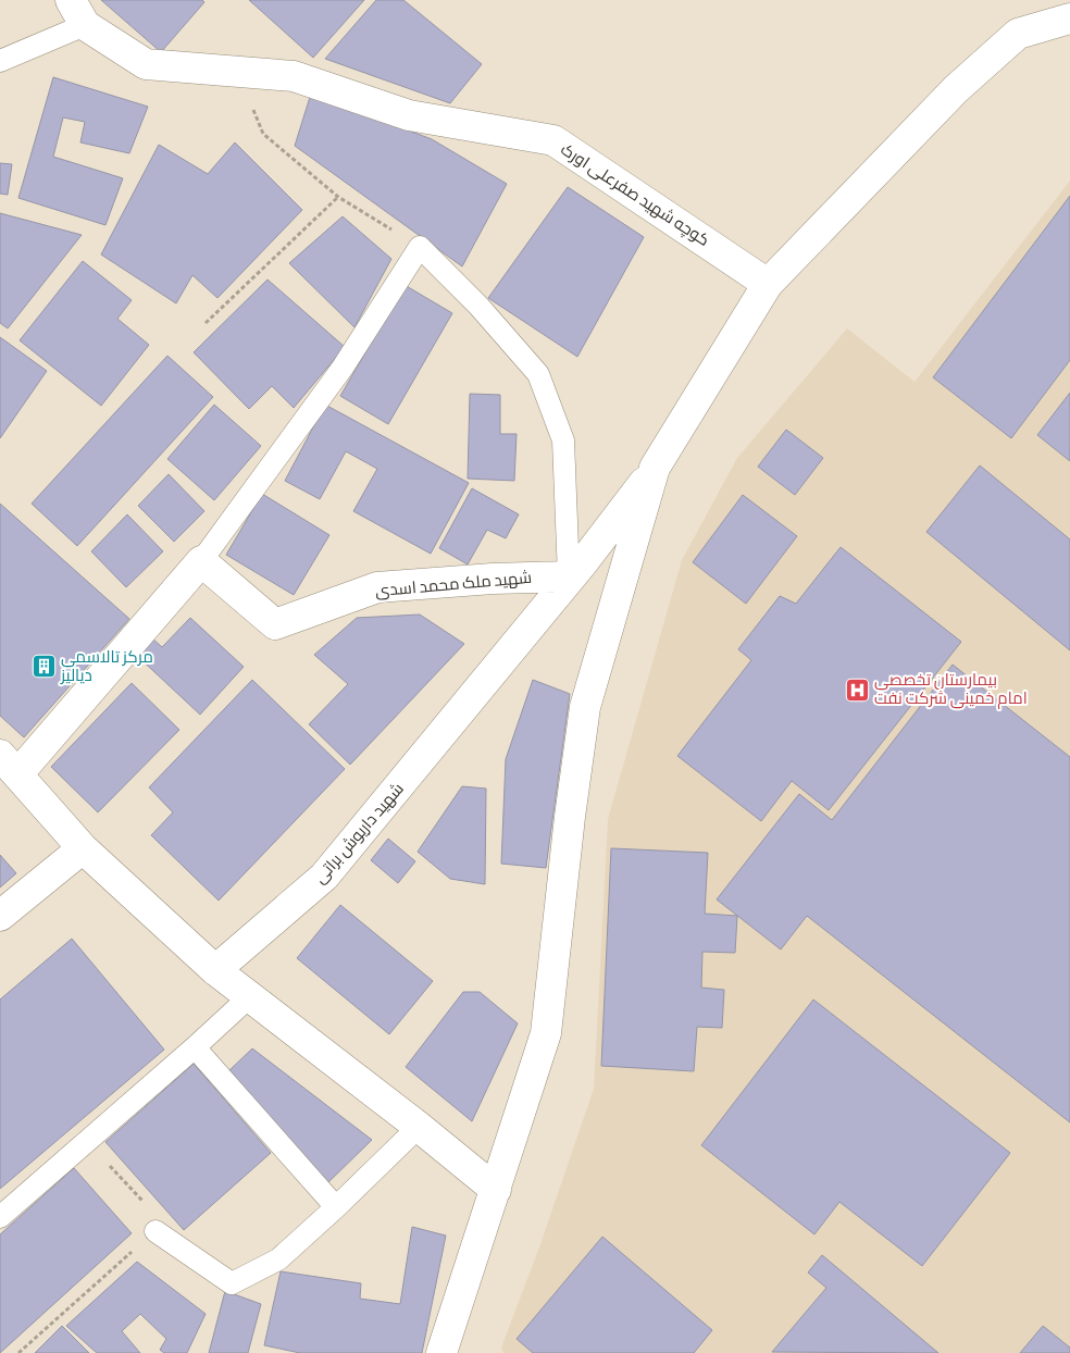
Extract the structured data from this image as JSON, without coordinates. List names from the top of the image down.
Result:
{
  "streets": {
    "street": ["کوچه شهید صفرعلی اورک", "شهید ملک محمد اسدی", "شهید داریوش براتی"]
  },
  "crossings": [
    ["شهید ملک محمد اسدی", "شهید داریوش براتی"]
  ],
  "places": {
    "building": ["مرکز تالاسمی دیالیز"],
    "hospital": ["بیمارستان تخصصی امام خمینی شرکت نفت"]
  }
}
